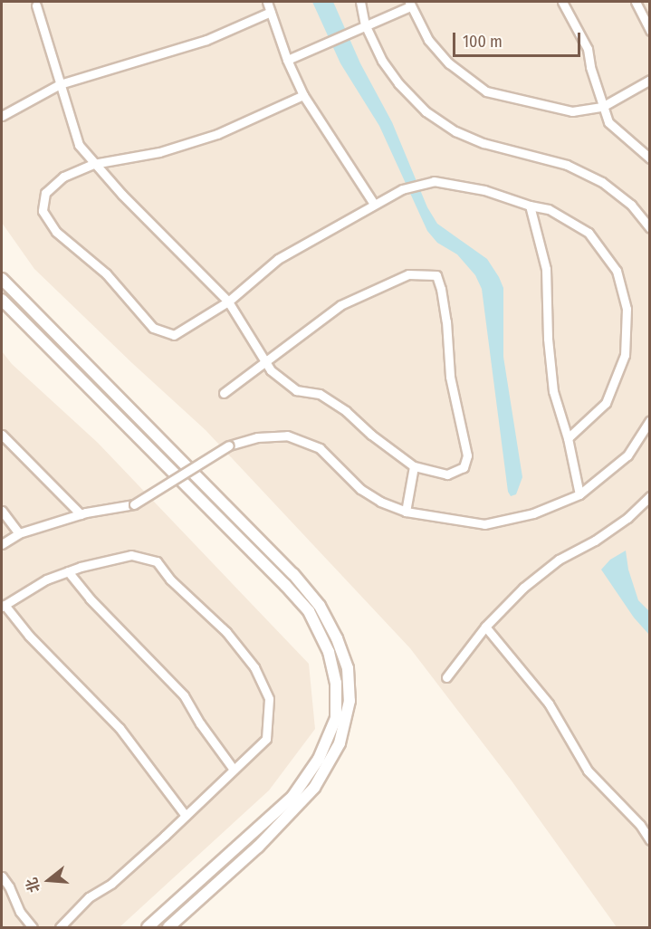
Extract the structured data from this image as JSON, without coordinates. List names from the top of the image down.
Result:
{
  "scale_bar": "100 m",
  "north": "left"
}
